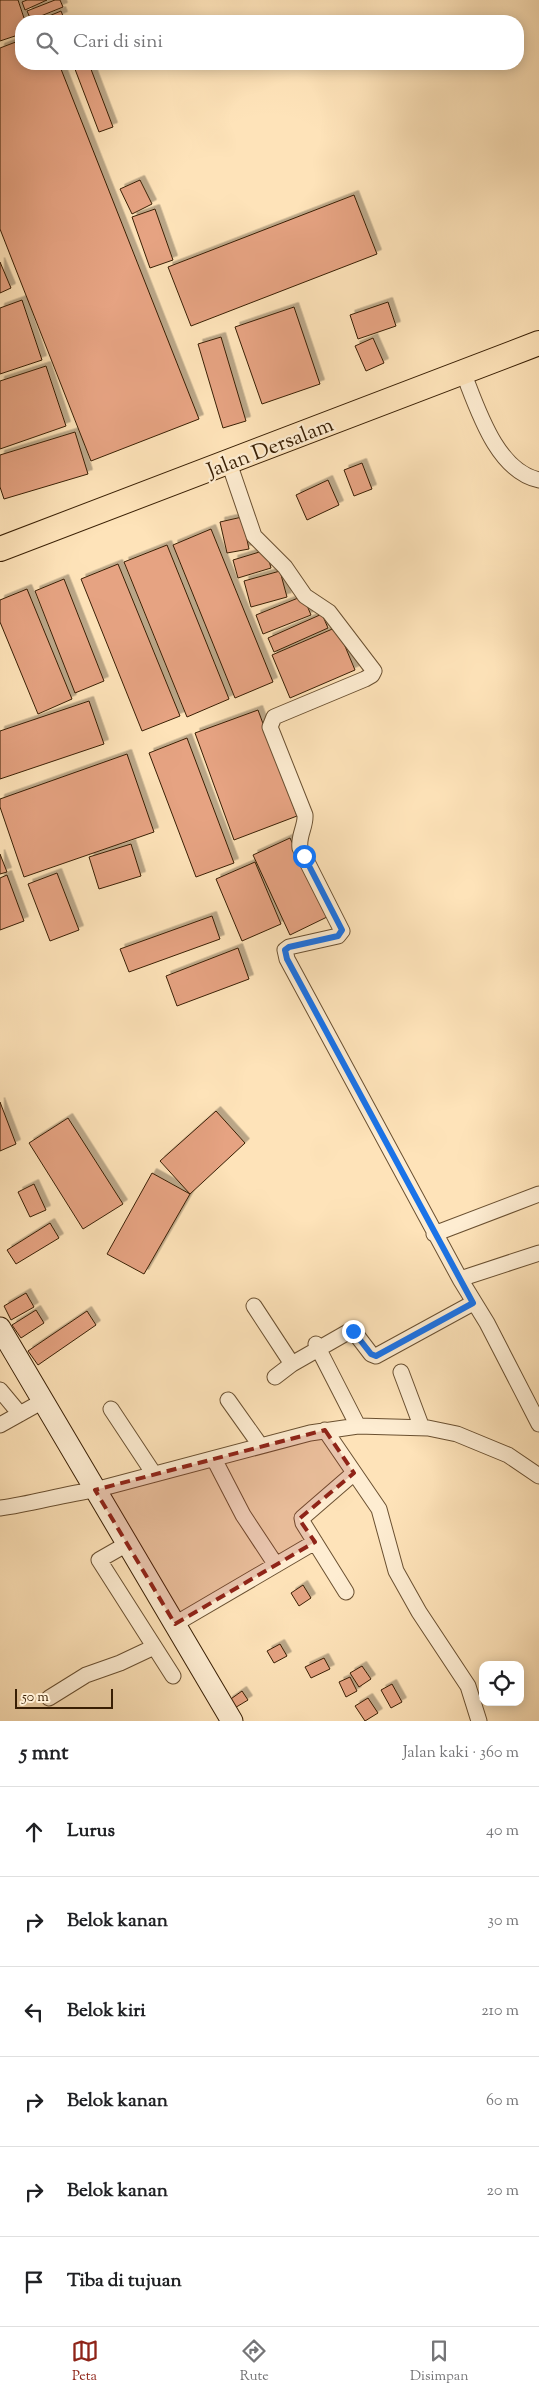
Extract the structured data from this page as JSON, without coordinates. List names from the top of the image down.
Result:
{
  "streets": {
    "main road": ["Jalan Dersalam"]
  },
  "scale_bar": "50 m",
  "page": {
    "search": "Cari di sini",
    "scale": "50 m",
    "heading": ["5 mnt", "Jalan kaki · 360 m"],
    "list": [
      ["Lurus", "40 m"],
      ["Belok kanan", "30 m"],
      ["Belok kiri", "210 m"],
      ["Belok kanan", "60 m"],
      ["Belok kanan", "20 m"],
      "Tiba di tujuan"
    ],
    "nav": ["Peta", "Rute", "Disimpan"]
  }
}
